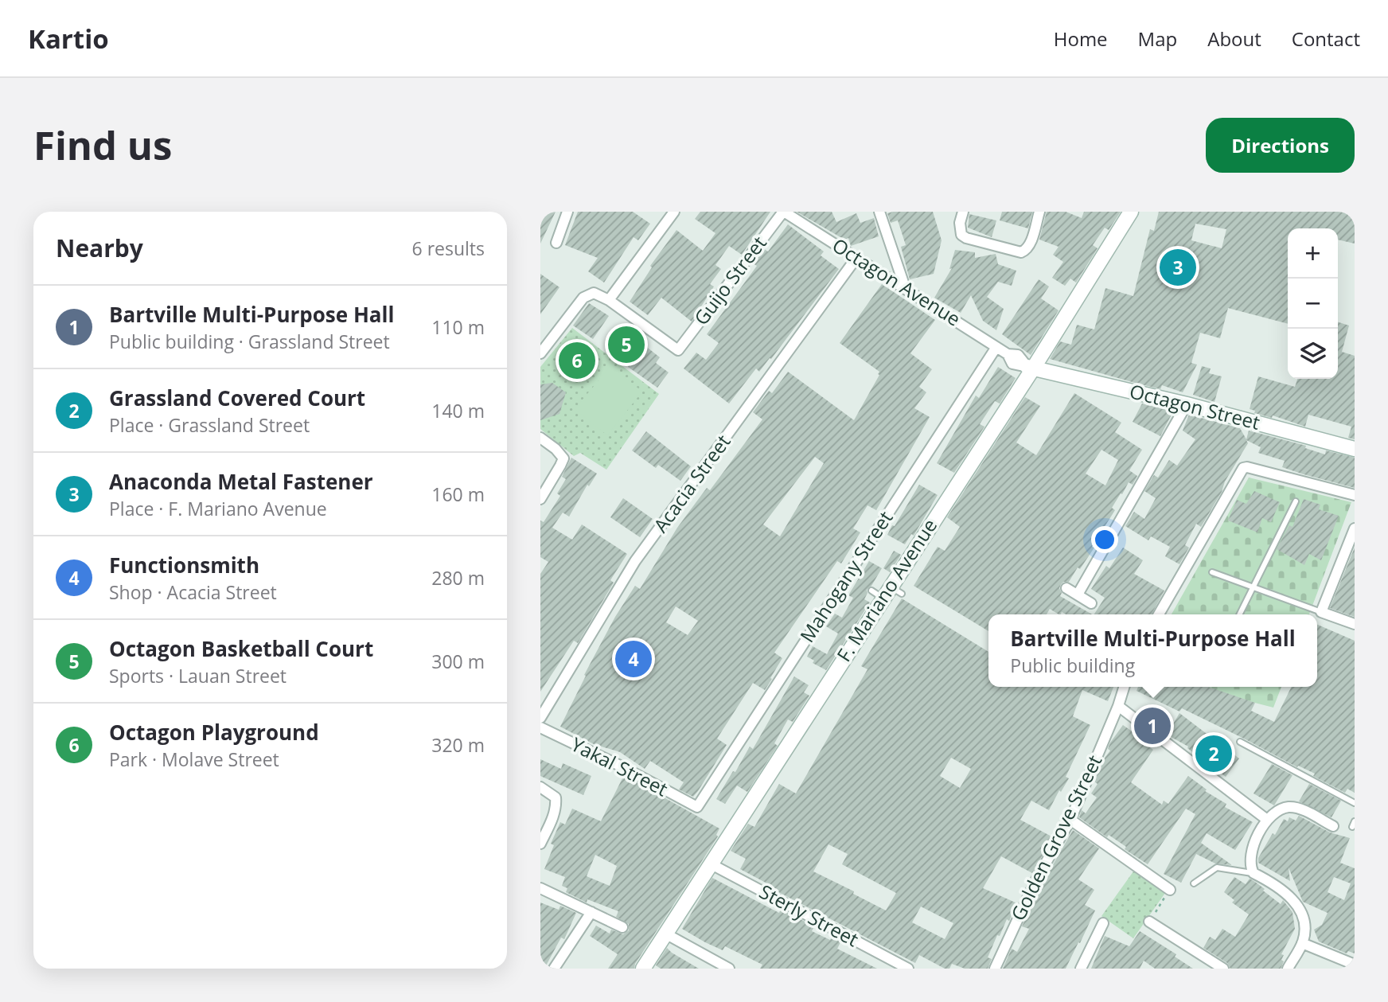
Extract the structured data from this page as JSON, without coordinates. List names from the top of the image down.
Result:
{
  "streets": {
    "street": [
      "Guijo Street",
      "Octagon Avenue",
      "Octagon Street",
      "Acacia Street",
      "Mahogany Street",
      "F. Mariano Avenue",
      "Yakal Street",
      "Golden Grove Street",
      "Sterly Street"
    ]
  },
  "crossings": [
    ["Guijo Street", "Octagon Avenue"],
    ["Octagon Avenue", "Octagon Street"],
    ["Octagon Avenue", "Acacia Street"],
    ["Octagon Avenue", "Mahogany Street"],
    ["Octagon Avenue", "F. Mariano Avenue"],
    ["Octagon Street", "F. Mariano Avenue"],
    ["Mahogany Street", "Yakal Street"],
    ["F. Mariano Avenue", "Sterly Street"]
  ],
  "page": {
    "header": "Kartio",
    "nav": [
      "Home",
      "Map",
      "About",
      "Contact"
    ],
    "buttons": "Directions",
    "title": "Find us",
    "heading": ["Nearby", "6 results"],
    "map_buttons": ["+", "−"],
    "pins": [
      "3",
      "5",
      "6",
      "4",
      "1",
      "2"
    ],
    "list": [
      {
        "mark": "1",
        "name": "Bartville Multi-Purpose Hall",
        "note": "Public building · Grassland Street",
        "value": "110 m"
      },
      {
        "mark": "2",
        "name": "Grassland Covered Court",
        "note": "Place · Grassland Street",
        "value": "140 m"
      },
      {
        "mark": "3",
        "name": "Anaconda Metal Fastener",
        "note": "Place · F. Mariano Avenue",
        "value": "160 m"
      },
      {
        "mark": "4",
        "name": "Functionsmith",
        "note": "Shop · Acacia Street",
        "value": "280 m"
      },
      {
        "mark": "5",
        "name": "Octagon Basketball Court",
        "note": "Sports · Lauan Street",
        "value": "300 m"
      },
      {
        "mark": "6",
        "name": "Octagon Playground",
        "note": "Park · Molave Street",
        "value": "320 m"
      }
    ],
    "popup": ["Bartville Multi-Purpose Hall", "Public building"]
  }
}
